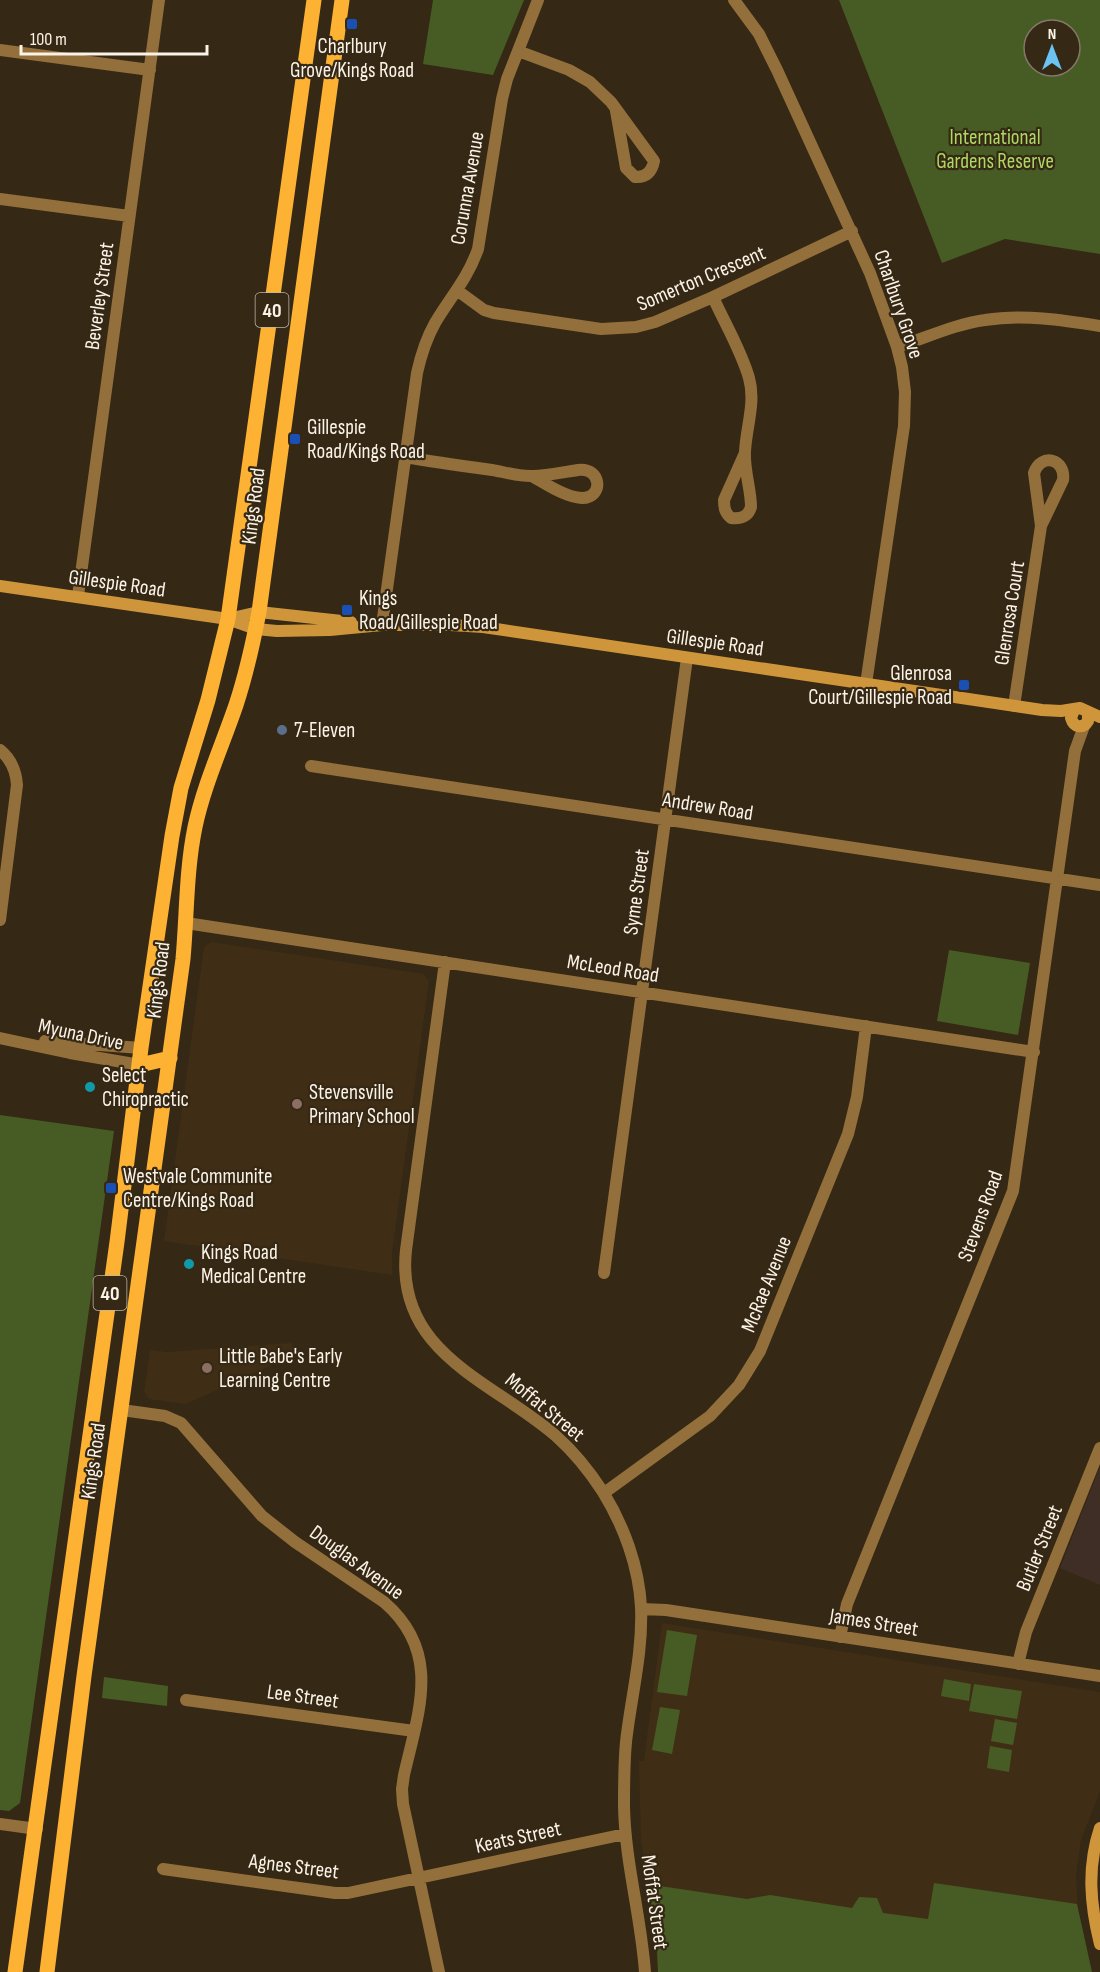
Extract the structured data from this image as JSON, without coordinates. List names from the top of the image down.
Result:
{
  "streets": {
    "main road": ["40", "Kings Road"],
    "street": [
      "Corunna Avenue",
      "Somerton Crescent",
      "Beverley Street",
      "Charlbury Grove",
      "Gillespie Road",
      "Glenrosa Court",
      "Andrew Road",
      "Syme Street",
      "McLeod Road",
      "Myuna Drive",
      "Stevens Road",
      "McRae Avenue",
      "Moffat Street",
      "Butler Street",
      "Douglas Avenue",
      "James Street",
      "Lee Street",
      "Keats Street",
      "Agnes Street"
    ]
  },
  "crossings": [
    ["Corunna Avenue", "Somerton Crescent"],
    ["Corunna Avenue", "Gillespie Road"],
    ["Somerton Crescent", "Charlbury Grove"],
    ["Beverley Street", "Gillespie Road"],
    ["Charlbury Grove", "Gillespie Road"],
    ["Kings Road", "Gillespie Road"],
    ["Kings Road", "McLeod Road"],
    ["Kings Road", "Myuna Drive"],
    ["Kings Road", "Douglas Avenue"],
    ["Gillespie Road", "Glenrosa Court"],
    ["Gillespie Road", "Syme Street"],
    ["Gillespie Road", "Stevens Road"],
    ["Andrew Road", "Syme Street"],
    ["Andrew Road", "Stevens Road"],
    ["Syme Street", "McLeod Road"],
    ["McLeod Road", "Stevens Road"],
    ["McLeod Road", "McRae Avenue"],
    ["McLeod Road", "Moffat Street"],
    ["Stevens Road", "James Street"],
    ["McRae Avenue", "Moffat Street"],
    ["Moffat Street", "James Street"],
    ["Moffat Street", "Keats Street"],
    ["Butler Street", "James Street"],
    ["Douglas Avenue", "Lee Street"],
    ["Douglas Avenue", "Keats Street"],
    ["Douglas Avenue", "Agnes Street"],
    ["Keats Street", "Agnes Street"]
  ],
  "parks": ["International Gardens Reserve"],
  "places": {
    "transit": [
      "Charlbury Grove/Kings Road",
      "Gillespie Road/Kings Road",
      "Kings Road/Gillespie Road",
      "Glenrosa Court/Gillespie Road",
      "Westvale Communite Centre/Kings Road"
    ],
    "other": [
      "7-Eleven",
      "Select Chiropractic",
      "Stevensville Primary School",
      "Kings Road Medical Centre",
      "Little Babe's Early Learning Centre"
    ]
  },
  "scale_bar": "100 m",
  "north": "top"
}
